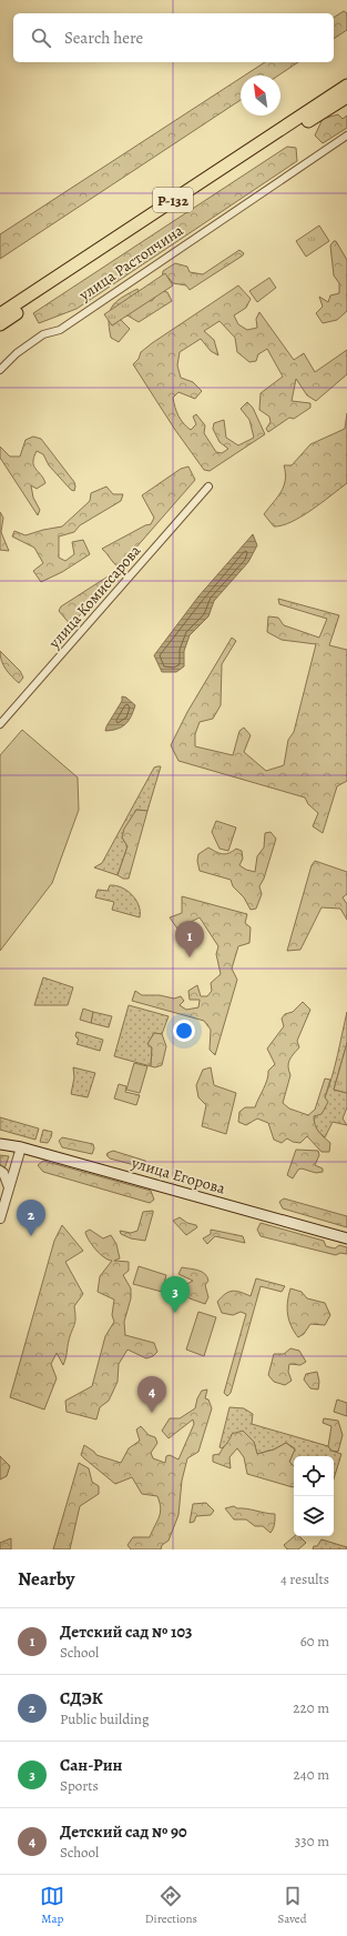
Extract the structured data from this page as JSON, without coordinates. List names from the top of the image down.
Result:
{
  "streets": {
    "highway": ["Р-132", "улица Растопчина"],
    "main road": ["улица Егорова"],
    "street": ["улица Комиссарова"]
  },
  "north": "top left",
  "page": {
    "search": "Search here",
    "pins": [
      "1",
      "2",
      "3",
      "4"
    ],
    "heading": ["Nearby", "4 results"],
    "list": [
      {
        "mark": "1",
        "name": "Детский сад № 103",
        "note": "School",
        "value": "60 m"
      },
      {
        "mark": "2",
        "name": "СДЭК",
        "note": "Public building",
        "value": "220 m"
      },
      {
        "mark": "3",
        "name": "Сан-Рин",
        "note": "Sports",
        "value": "240 m"
      },
      {
        "mark": "4",
        "name": "Детский сад № 90",
        "note": "School",
        "value": "330 m"
      }
    ],
    "nav": ["Map", "Directions", "Saved"]
  }
}
